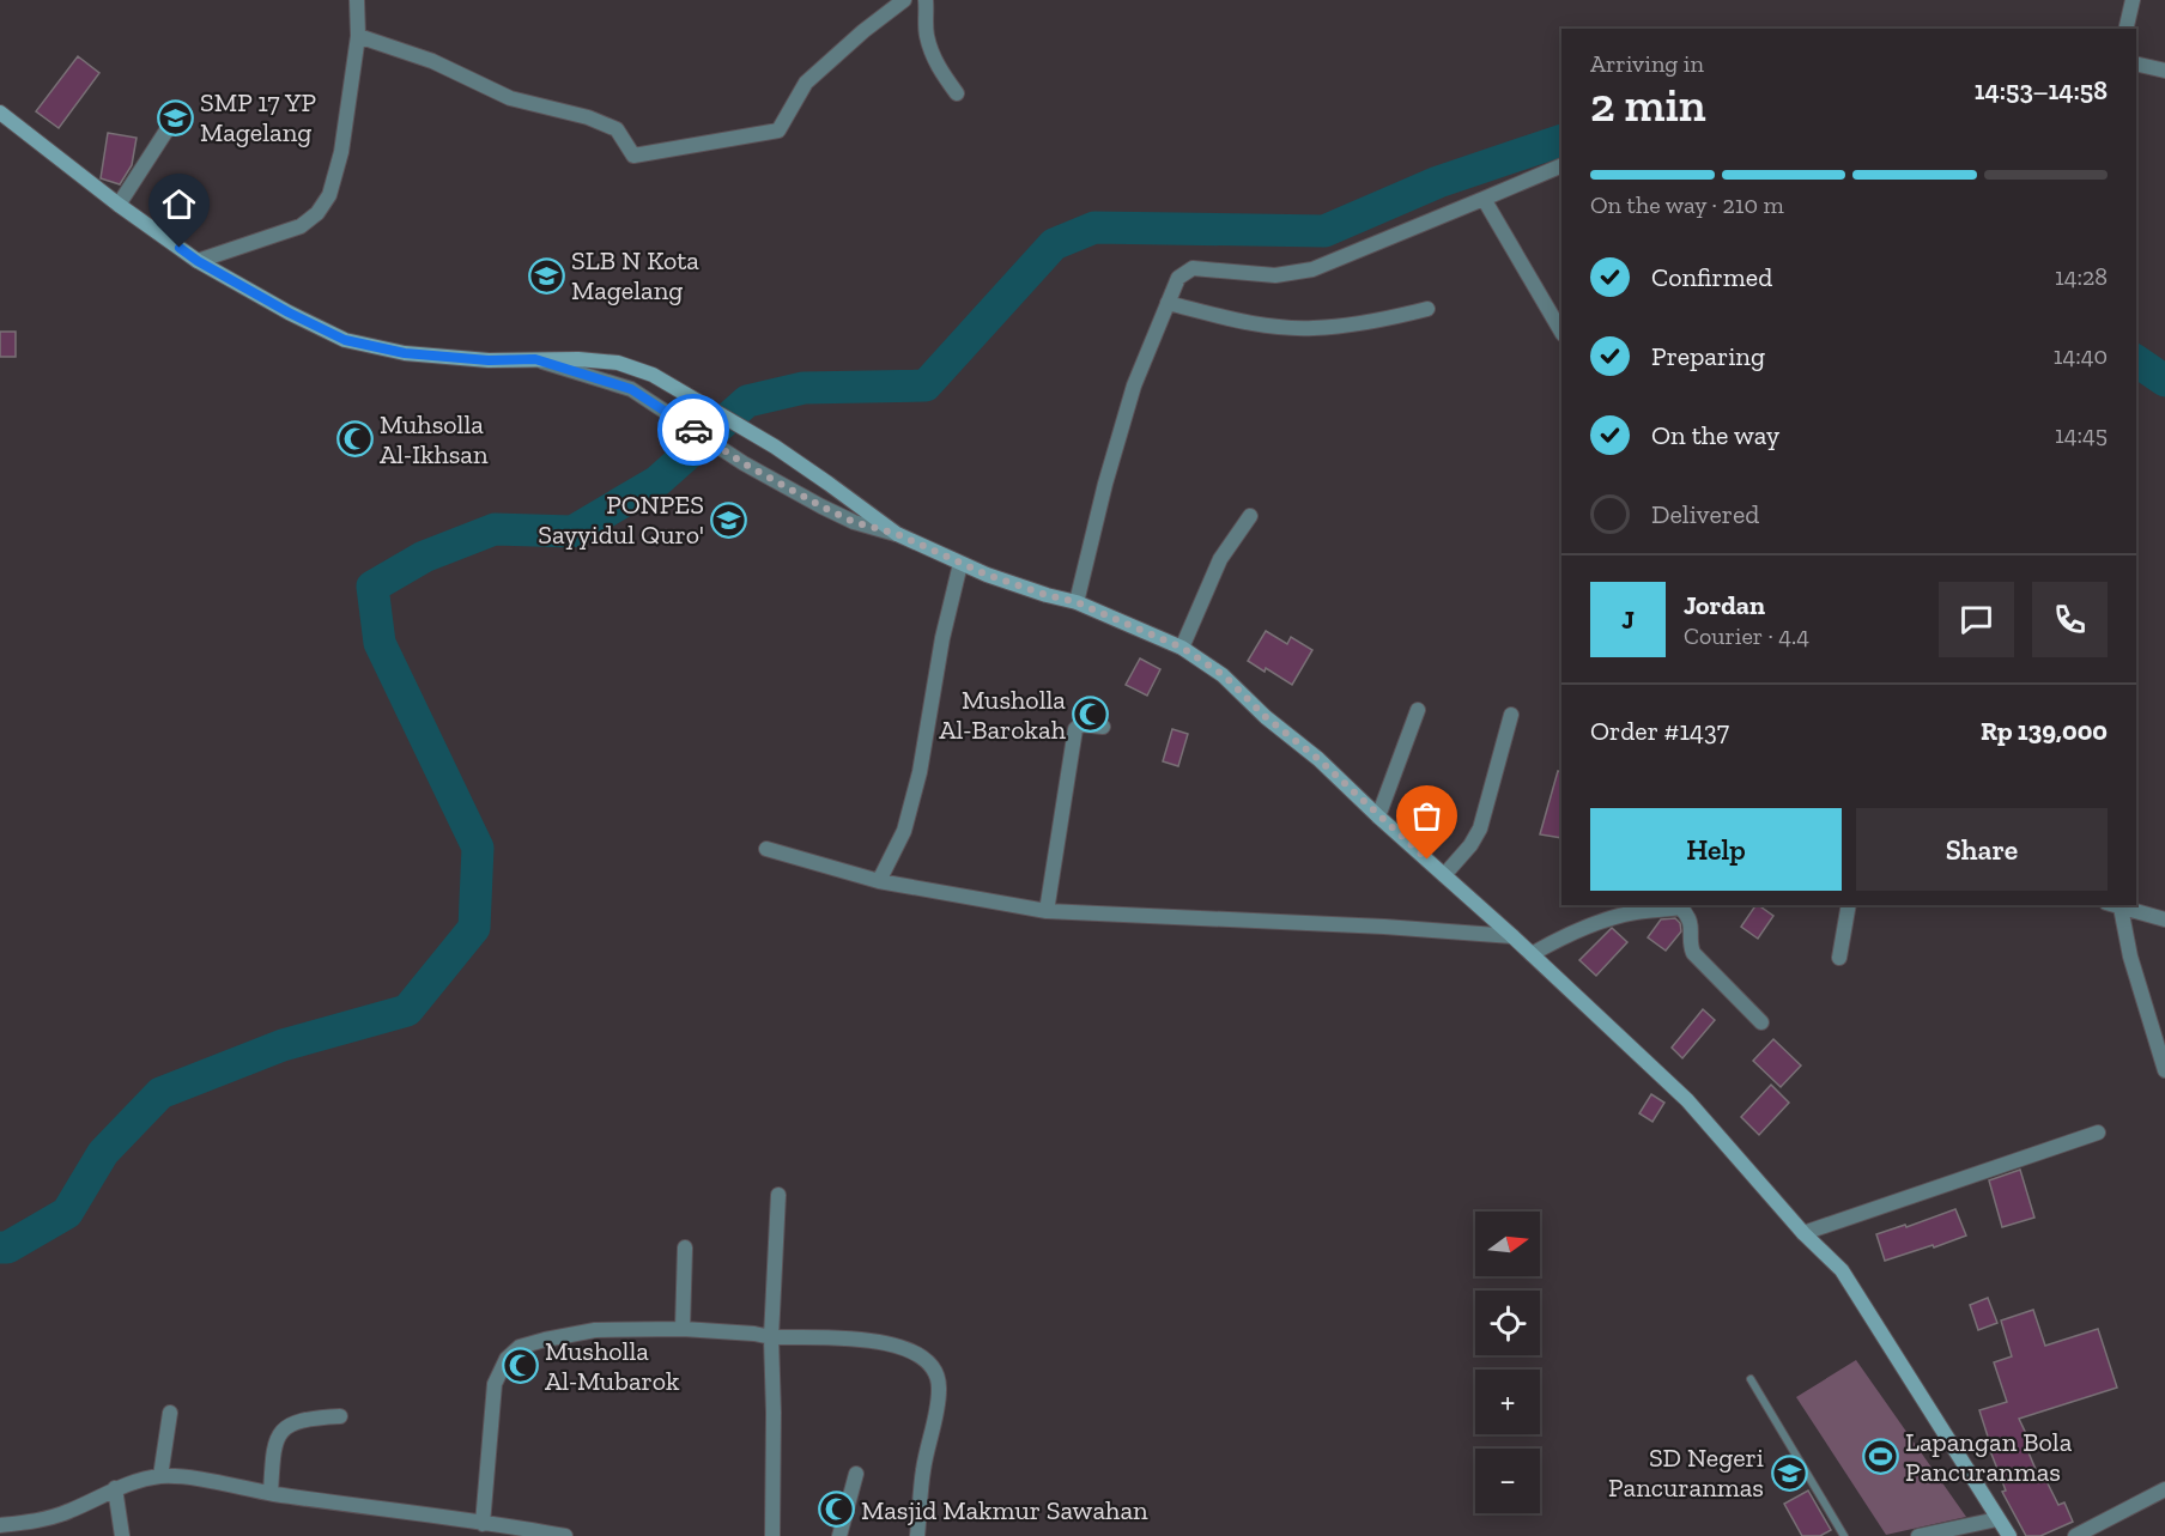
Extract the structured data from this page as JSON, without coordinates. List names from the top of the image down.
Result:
{
  "places": {
    "school or university": [
      "SMP 17 YP Magelang",
      "SLB N Kota Magelang",
      "PONPES Sayyidul Quro'",
      "SD Negeri Pancuranmas"
    ],
    "mosque": [
      "Muhsolla Al-Ikhsan",
      "Musholla Al-Barokah",
      "Musholla Al-Mubarok",
      "Masjid Makmur Sawahan"
    ],
    "sports": ["Lapangan Bola Pancuranmas"]
  },
  "north": "right",
  "page": {
    "heading": ["2 min", "Arriving in", "14:53–14:58"],
    "panel": [
      "Jordan",
      "Courier · 4.4",
      "Order #1437",
      "Rp 139,000"
    ],
    "bar": "On the way · 210 m",
    "list": [
      ["Confirmed", "14:28"],
      ["Preparing", "14:40"],
      ["On the way", "14:45"],
      "Delivered"
    ],
    "round": "J",
    "buttons": ["Help", "Share"],
    "map_buttons": ["+", "−"]
  }
}
